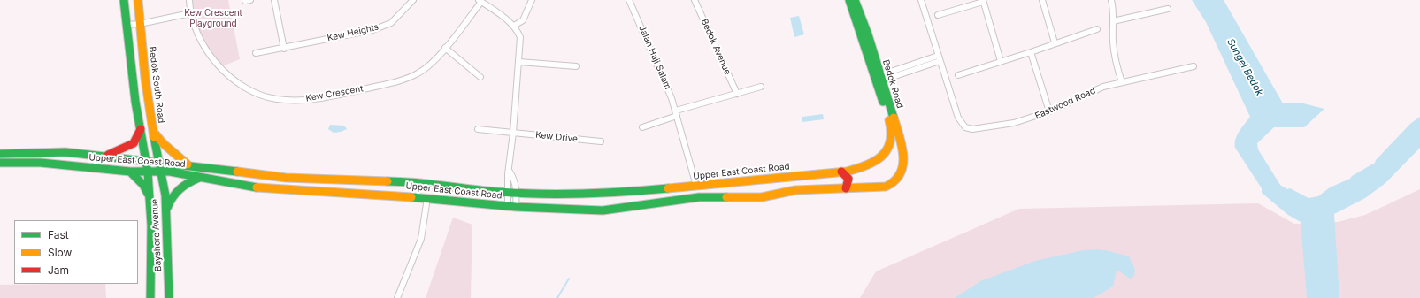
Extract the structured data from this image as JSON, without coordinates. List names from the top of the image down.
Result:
{
  "streets": {
    "main road": [
      "Bedok Road",
      "Bedok South Road",
      "Upper East Coast Road",
      "Bayshore Avenue"
    ],
    "street": [
      "Kew Heights",
      "Bedok Avenue",
      "Jalan Haji Salam",
      "Kew Crescent",
      "Eastwood Road",
      "Kew Drive"
    ]
  },
  "crossings": [
    ["Jalan Haji Salam", "Upper East Coast Road"],
    ["Bedok Road", "Upper East Coast Road"],
    ["Bedok South Road", "Upper East Coast Road"],
    ["Bedok South Road", "Bayshore Avenue"],
    ["Upper East Coast Road", "Bayshore Avenue"]
  ],
  "water": ["Sungei Bedok"],
  "parks": ["Kew Crescent Playground"],
  "legend": ["Fast", "Slow", "Jam"]
}
